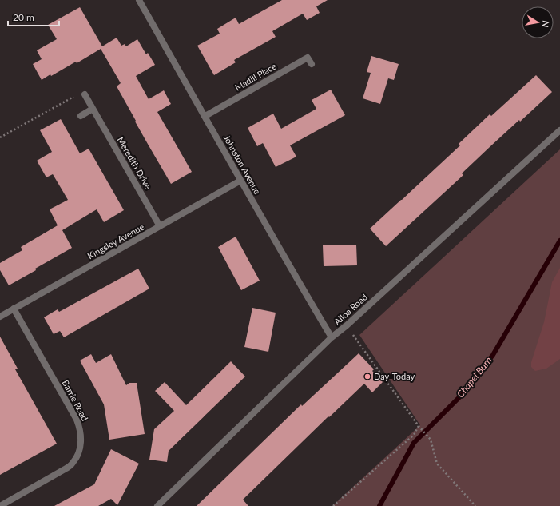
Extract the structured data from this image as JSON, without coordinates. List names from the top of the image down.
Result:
{
  "streets": {
    "street": [
      "Madill Place",
      "Meredith Drive",
      "Johnston Avenue",
      "Kingsley Avenue",
      "Alloa Road",
      "Barrie Road"
    ]
  },
  "crossings": [
    ["Madill Place", "Johnston Avenue"],
    ["Meredith Drive", "Kingsley Avenue"],
    ["Johnston Avenue", "Kingsley Avenue"],
    ["Johnston Avenue", "Alloa Road"],
    ["Kingsley Avenue", "Barrie Road"]
  ],
  "water": ["Chapel Burn"],
  "places": ["Day-Today"],
  "scale_bar": "20 m",
  "north": "right"
}
